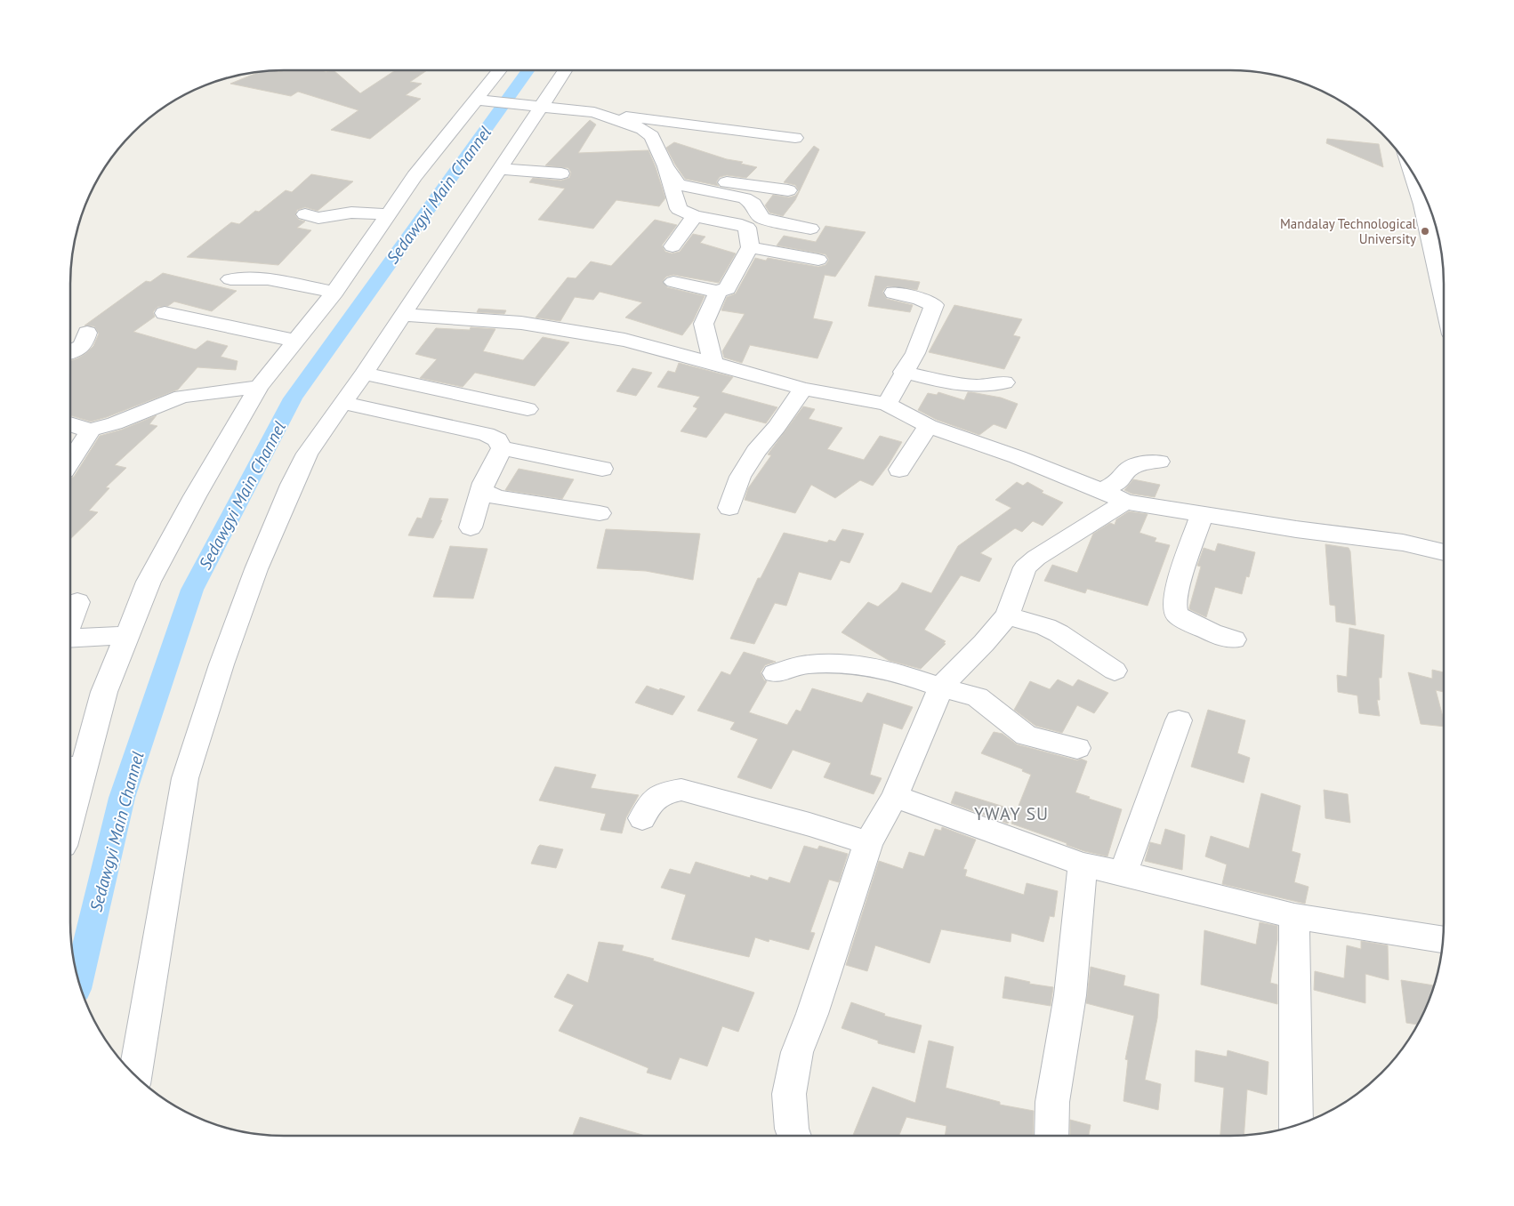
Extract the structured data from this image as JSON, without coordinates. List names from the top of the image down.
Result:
{
  "districts": ["YWAY SU"],
  "water": ["Sedawgyi Main Channel"],
  "places": ["Mandalay Technological University"]
}
